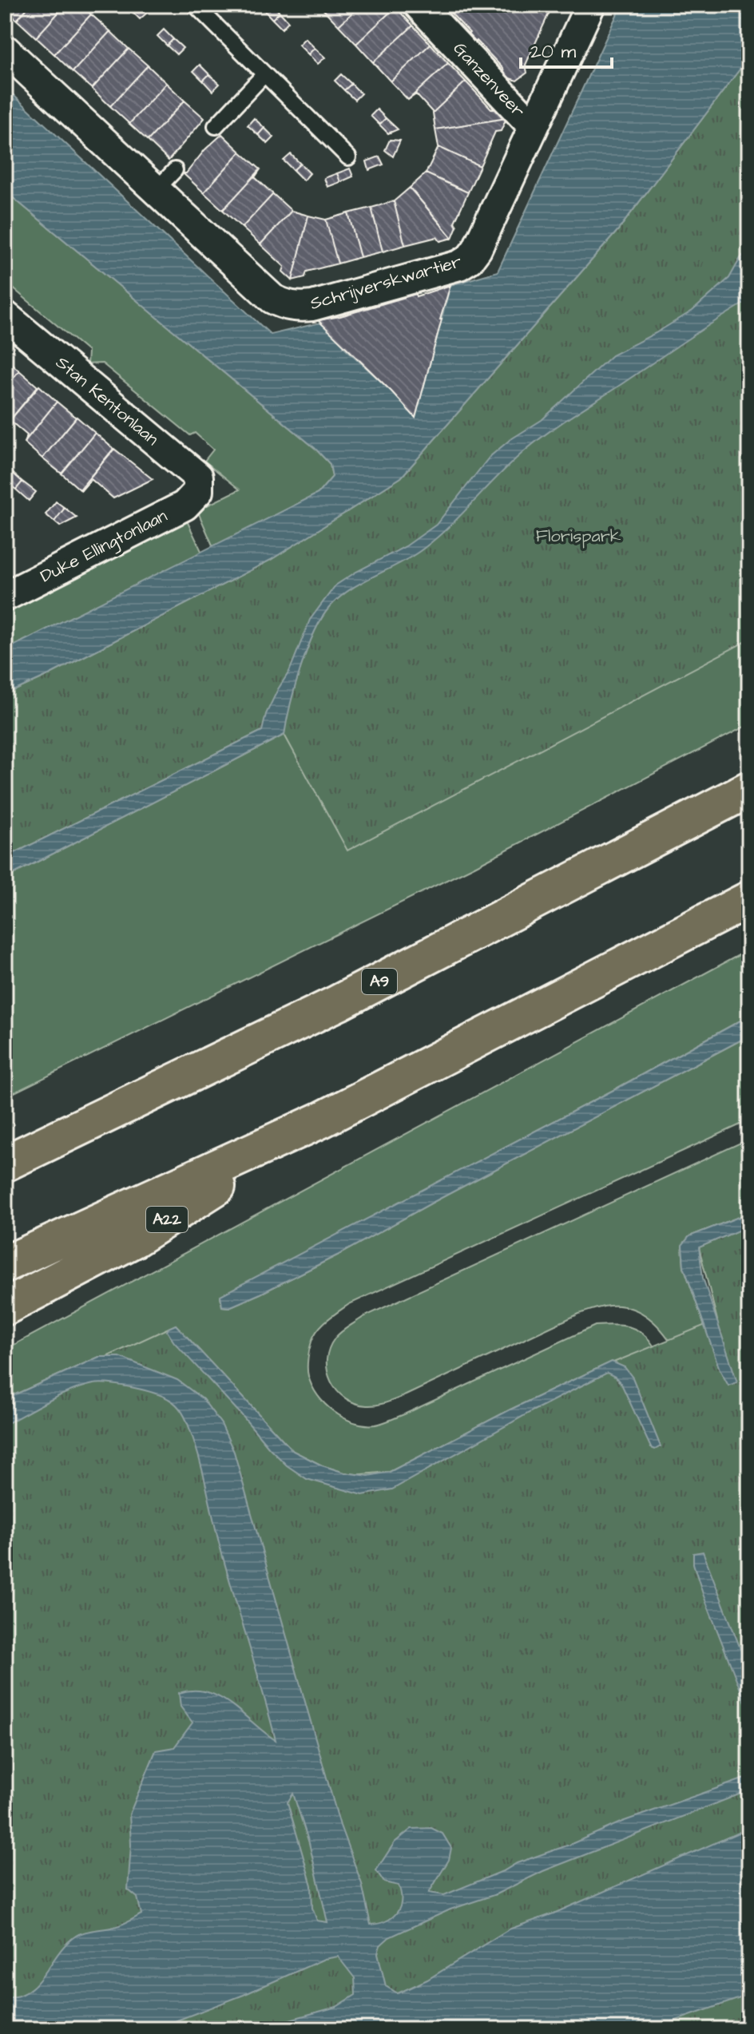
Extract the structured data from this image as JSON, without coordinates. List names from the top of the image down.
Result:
{
  "streets": {
    "highway": ["A9", "A22"],
    "street": [
      "Ganzenveer",
      "Schrijverskwartier",
      "Stan Kentonlaan",
      "Duke Ellingtonlaan"
    ]
  },
  "crossings": [
    ["Ganzenveer", "Schrijverskwartier"],
    ["Stan Kentonlaan", "Duke Ellingtonlaan"]
  ],
  "parks": ["Florispark"],
  "scale_bar": "20 m"
}
